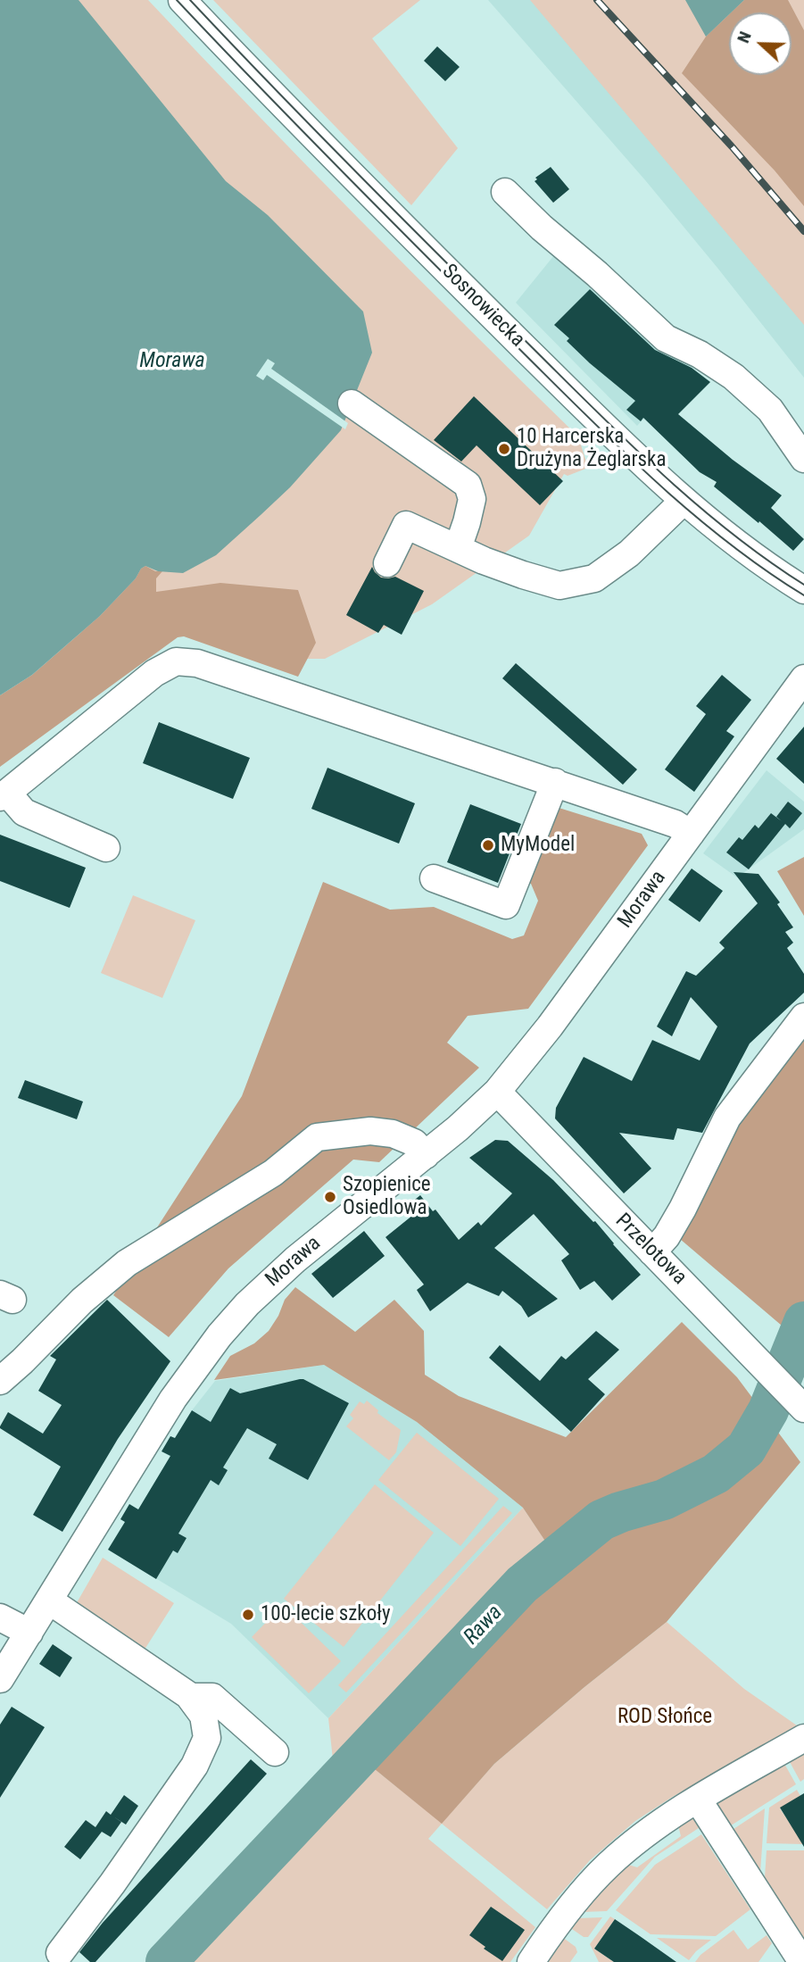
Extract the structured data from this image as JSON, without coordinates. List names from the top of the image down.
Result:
{
  "streets": {
    "street": ["Sosnowiecka", "Morawa", "Przelotowa"]
  },
  "crossings": [
    ["Morawa", "Przelotowa"]
  ],
  "water": ["Morawa", "Rawa"],
  "parks": ["ROD Słońce"],
  "places": [
    "10 Harcerska Drużyna Żeglarska",
    "MyModel",
    "Szopienice Osiedlowa",
    "100-lecie szkoły"
  ],
  "north": "left"
}
